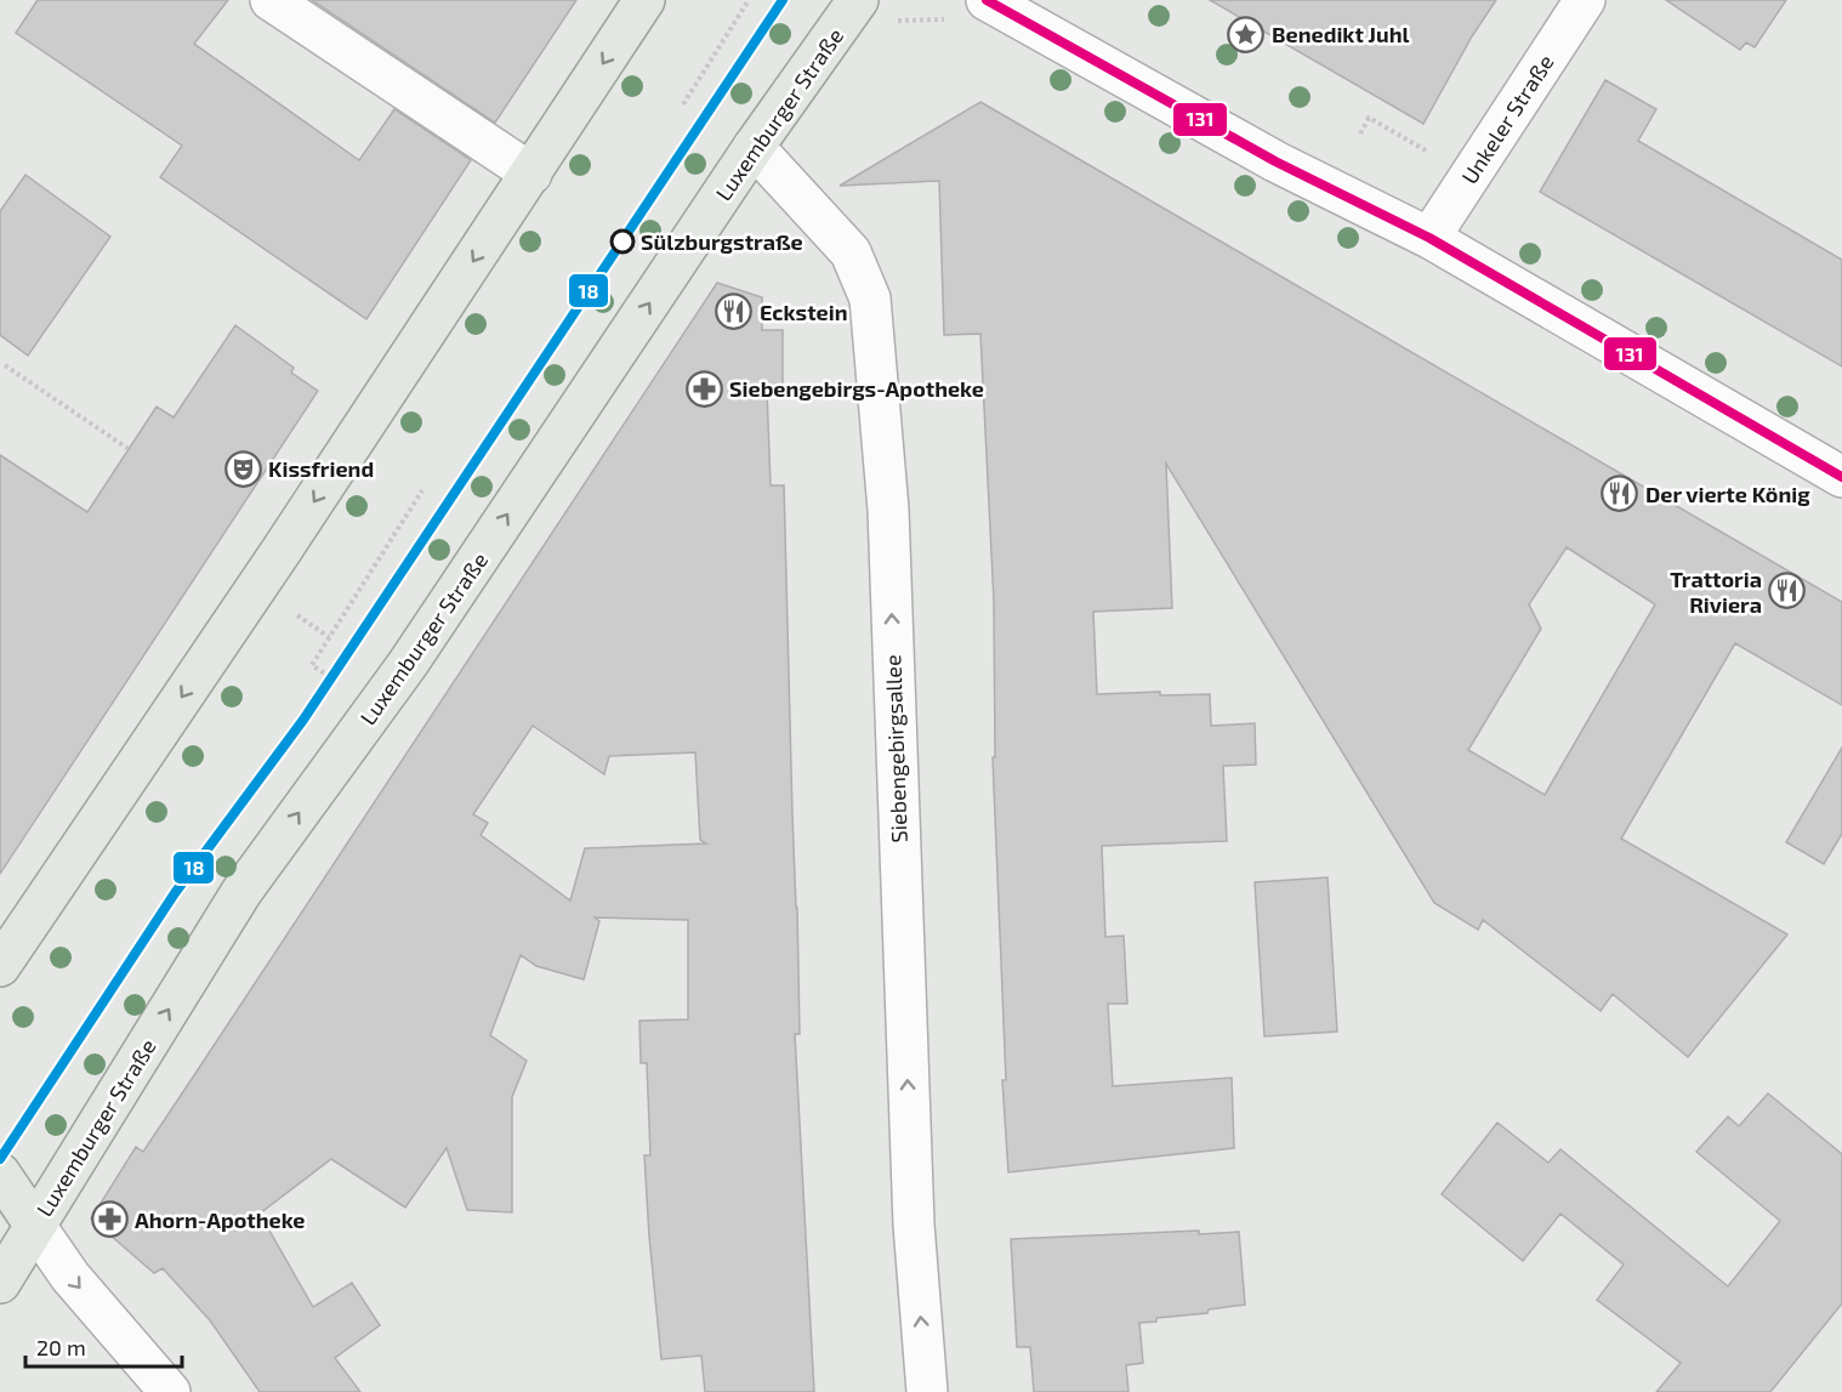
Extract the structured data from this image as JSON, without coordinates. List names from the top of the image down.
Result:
{
  "streets": {
    "main road": ["Luxemburger Straße"],
    "street": ["Unkeler Straße", "Siebengebirgsallee"]
  },
  "crossings": [
    ["Luxemburger Straße", "Siebengebirgsallee"]
  ],
  "one_way": ["Siebengebirgsallee"],
  "places": {
    "place": ["Benedikt Juhl"],
    "other": ["Sülzburgstraße"],
    "restaurant": ["Eckstein", "Der vierte König", "Trattoria Riviera"],
    "pharmacy": ["Siebengebirgs-Apotheke", "Ahorn-Apotheke"],
    "theatre": ["Kissfriend"]
  },
  "lines": ["transit line 18", "transit line 131"],
  "scale_bar": "20 m"
}
